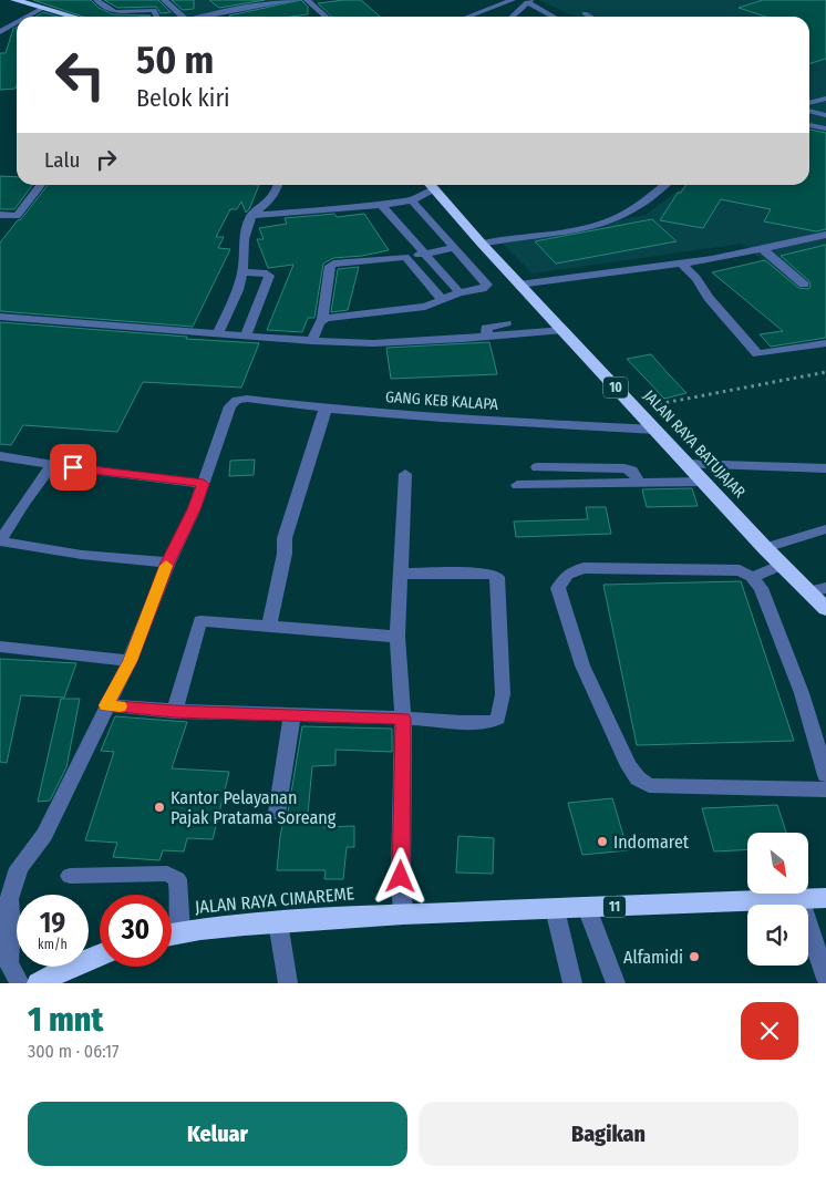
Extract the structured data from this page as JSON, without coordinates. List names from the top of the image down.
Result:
{
  "streets": {
    "highway": [
      "10",
      "JALAN RAYA BATUJAJAR",
      "JALAN RAYA CIMAREME",
      "11"
    ],
    "street": ["GANG KEB KALAPA"]
  },
  "crossings": [
    ["GANG KEB KALAPA", "JALAN RAYA BATUJAJAR"]
  ],
  "places": ["Kantor Pelayanan Pajak Pratama Soreang", "Indomaret", "Alfamidi"],
  "north": "bottom right",
  "page": {
    "turn": ["50 m", "Belok kiri"],
    "then": "Lalu",
    "speed": "19 km/h",
    "limit": "30",
    "heading": ["1 mnt", "300 m · 06:17"],
    "buttons": ["Keluar", "Bagikan"]
  }
}
